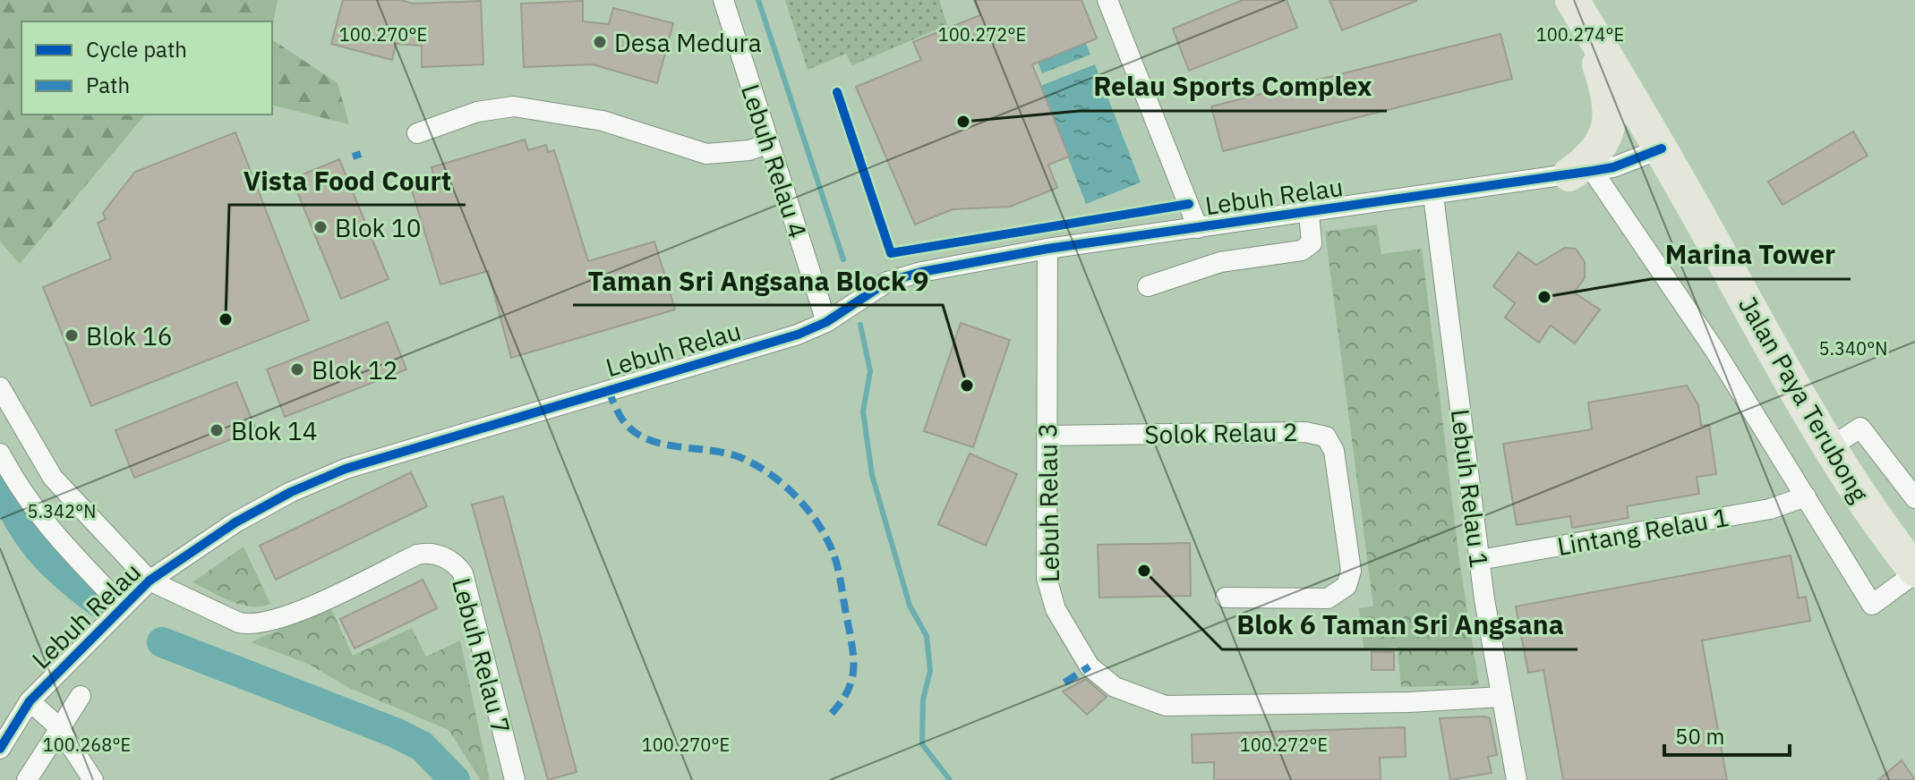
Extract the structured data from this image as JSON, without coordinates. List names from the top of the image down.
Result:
{
  "streets": {
    "main road": ["Jalan Paya Terubong"],
    "street": [
      "Lebuh Relau 4",
      "Lebuh Relau",
      "Solok Relau 2",
      "Lebuh Relau 1",
      "Lebuh Relau 3",
      "Lintang Relau 1",
      "Lebuh Relau 7"
    ]
  },
  "crossings": [
    ["Lebuh Relau 4", "Lebuh Relau"],
    ["Lebuh Relau", "Jalan Paya Terubong"],
    ["Lebuh Relau", "Lebuh Relau 1"],
    ["Lebuh Relau", "Lebuh Relau 3"],
    ["Lebuh Relau", "Lebuh Relau 7"],
    ["Solok Relau 2", "Lebuh Relau 3"],
    ["Lebuh Relau 1", "Lebuh Relau 3"],
    ["Lebuh Relau 1", "Lintang Relau 1"]
  ],
  "places": [
    "Desa Medura",
    "Relau Sports Complex",
    "Blok 10",
    "Marina Tower",
    "Vista Food Court",
    "Blok 16",
    "Blok 12",
    "Taman Sri Angsana Block 9",
    "Blok 14",
    "Blok 6 Taman Sri Angsana"
  ],
  "legend": ["Cycle path", "Path"],
  "scale_bar": "50 m",
  "coordinates": [
    "100.270°E",
    "100.272°E",
    "100.274°E",
    "5.340°N",
    "5.342°N",
    "100.268°E"
  ]
}
